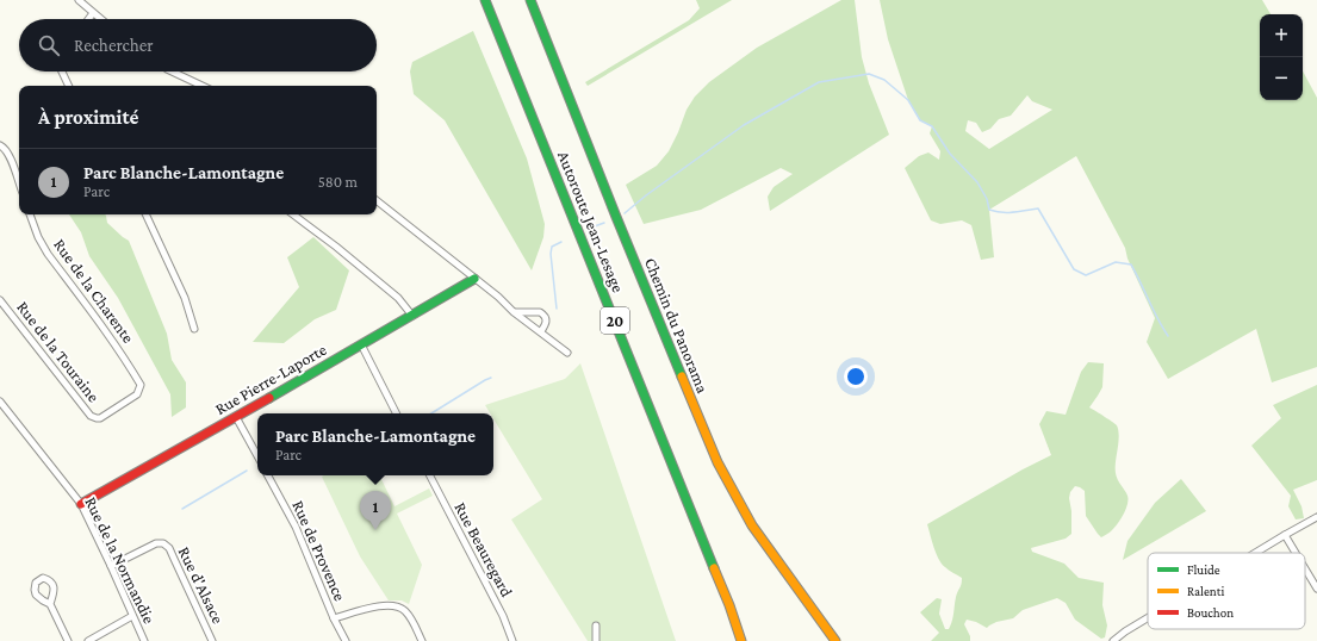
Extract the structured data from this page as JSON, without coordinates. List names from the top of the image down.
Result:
{
  "streets": {
    "main road": [
      "Autoroute Jean-Lesage",
      "20",
      "Chemin du Panorama",
      "Rue Pierre-Laporte"
    ],
    "street": [
      "Rue de la Charente",
      "Rue de la Touraine",
      "Rue Beauregard",
      "Rue de Provence",
      "Rue de la Normandie",
      "Rue d'Alsace"
    ]
  },
  "crossings": [
    ["Rue de la Charente", "Rue de la Touraine"],
    ["Rue Pierre-Laporte", "Rue de la Normandie"],
    ["Rue de la Normandie", "Rue d'Alsace"]
  ],
  "legend": ["Fluide", "Ralenti", "Bouchon"],
  "page": {
    "map_buttons": ["+", "−"],
    "search": "Rechercher",
    "heading": "À proximité",
    "list": [
      {
        "mark": "1",
        "name": "Parc Blanche-Lamontagne",
        "note": "Parc",
        "value": "580 m"
      }
    ],
    "popup": ["Parc Blanche-Lamontagne", "Parc"],
    "pins": "1"
  }
}
